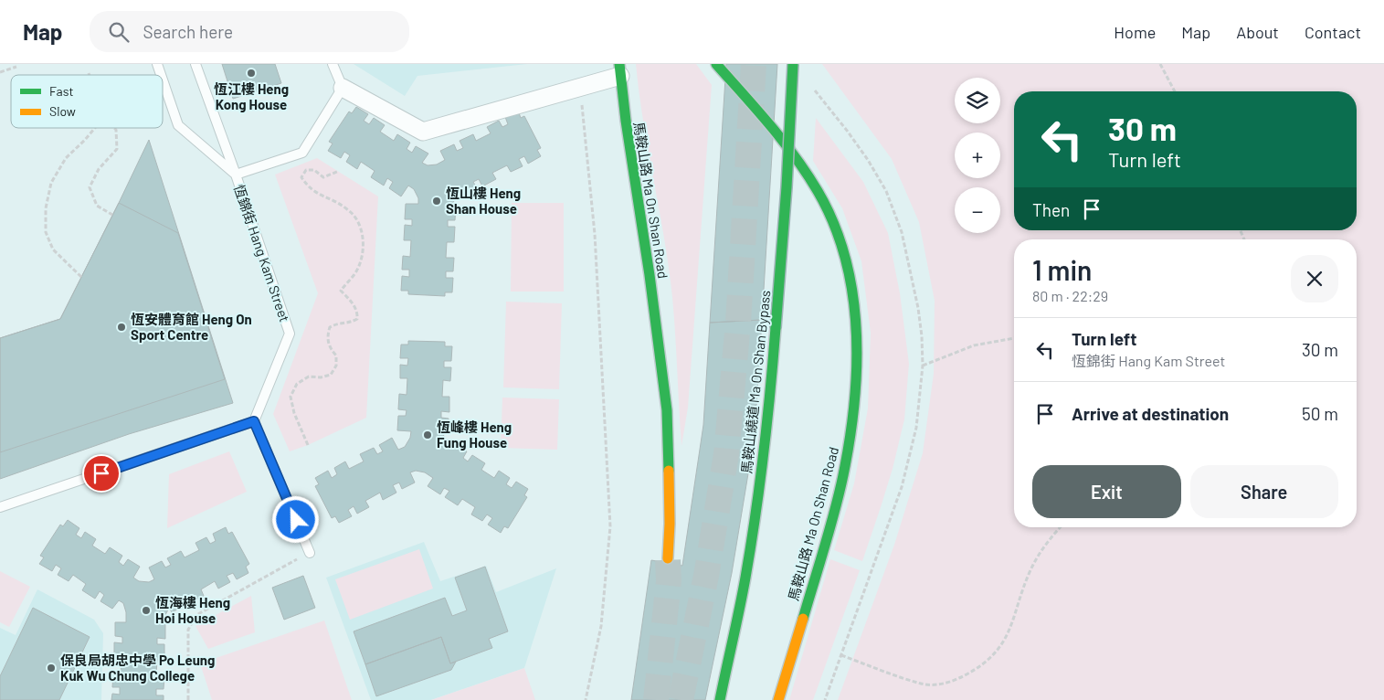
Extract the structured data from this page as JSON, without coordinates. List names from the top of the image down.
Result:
{
  "streets": {
    "main road": ["馬鞍山路 Ma On Shan Road", "馬鞍山繞道 Ma On Shan Bypass"],
    "lane": ["恆錦街 Hang Kam Street"]
  },
  "places": [
    "恆江樓 Heng Kong House",
    "恆山樓 Heng Shan House",
    "恆安體育館 Heng On Sport Centre",
    "恆峰樓 Heng Fung House",
    "恆海樓 Heng Hoi House",
    "保良局胡忠中學 Po Leung Kuk Wu Chung College"
  ],
  "legend": ["Fast", "Slow"],
  "page": {
    "header": "Map",
    "search": "Search here",
    "nav": [
      "Home",
      "Map",
      "About",
      "Contact"
    ],
    "map_buttons": ["+", "−"],
    "turn": ["30 m", "Turn left"],
    "then": "Then",
    "heading": ["1 min", "80 m · 22:29"],
    "list": [
      {
        "name": "Turn left",
        "note": "恆錦街 Hang Kam Street",
        "value": "30 m"
      },
      {
        "name": "Arrive at destination",
        "value": "50 m"
      }
    ],
    "buttons": ["Exit", "Share"]
  }
}
